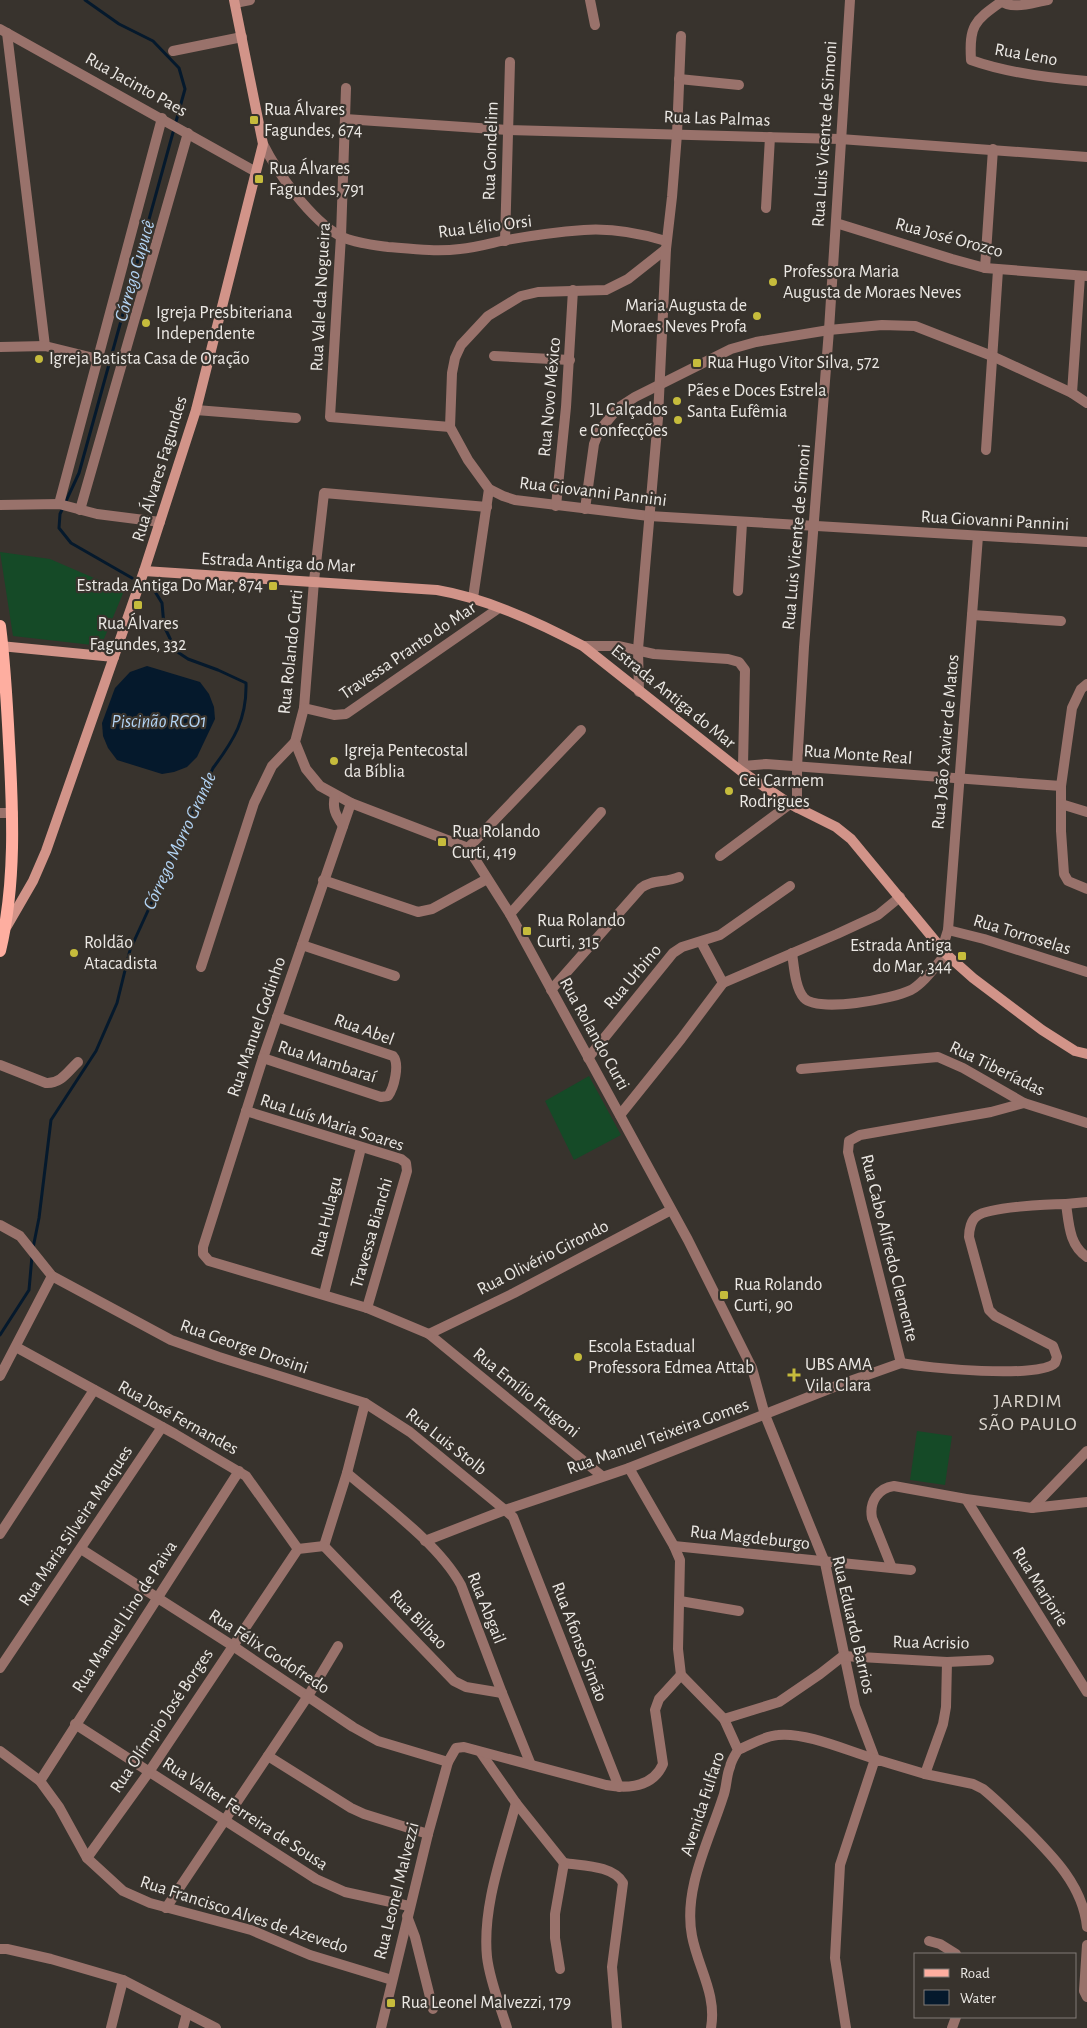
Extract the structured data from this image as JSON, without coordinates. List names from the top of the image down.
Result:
{
  "streets": {
    "street": [
      "Rua Leno",
      "Rua Jacinto Paes",
      "Rua Las Palmas",
      "Rua Luis Vicente de Simoni",
      "Rua Gondelim",
      "Rua Lélio Orsi",
      "Rua José Orozco",
      "Rua Vale da Nogueira",
      "Rua Novo México",
      "Rua Álvares Fagundes",
      "Rua Giovanni Pannini",
      "Estrada Antiga do Mar",
      "Travessa Pranto do Mar",
      "Rua Rolando Curti",
      "Rua João Xavier de Matos",
      "Rua Monte Real",
      "Rua Torroselas",
      "Rua Urbino",
      "Rua Manuel Godinho",
      "Rua Abel",
      "Rua Mambaraí",
      "Rua Tiberíadas",
      "Rua Luís Maria Soares",
      "Rua Hulagu",
      "Travessa Bianchi",
      "Rua Cabo Alfredo Clemente",
      "Rua Olivério Girondo",
      "Rua George Drosini",
      "Rua Emílio Frugoni",
      "Rua José Fernandes",
      "Rua Manuel Teixeira Gomes",
      "Rua Luis Stolb",
      "Rua Maria Silveira Marques",
      "Rua Magdeburgo",
      "Rua Marjorie",
      "Rua Abgail",
      "Rua Manuel Lino de Paiva",
      "Rua Bilbao",
      "Rua Eduardo Barrios",
      "Rua Afonso Simão",
      "Rua Acrisio",
      "Rua Félix Godofredo",
      "Rua Olímpio José Borges",
      "Avenida Fulfaro",
      "Rua Valter Ferreira de Sousa",
      "Rua Leonel Malvezzi",
      "Rua Francisco Alves de Azevedo"
    ]
  },
  "crossings": [
    ["Rua Jacinto Paes", "Rua Álvares Fagundes"],
    ["Rua Las Palmas", "Rua Luis Vicente de Simoni"],
    ["Rua Las Palmas", "Rua Gondelim"],
    ["Rua Las Palmas", "Rua Vale da Nogueira"],
    ["Rua Luis Vicente de Simoni", "Rua José Orozco"],
    ["Rua Luis Vicente de Simoni", "Rua Giovanni Pannini"],
    ["Rua Luis Vicente de Simoni", "Estrada Antiga do Mar"],
    ["Rua Luis Vicente de Simoni", "Rua Monte Real"],
    ["Rua Gondelim", "Rua Lélio Orsi"],
    ["Rua Lélio Orsi", "Rua Vale da Nogueira"],
    ["Rua Lélio Orsi", "Rua Álvares Fagundes"],
    ["Rua Vale da Nogueira", "Rua Giovanni Pannini"],
    ["Rua Novo México", "Rua Giovanni Pannini"],
    ["Rua Álvares Fagundes", "Estrada Antiga do Mar"],
    ["Rua Giovanni Pannini", "Rua João Xavier de Matos"],
    ["Estrada Antiga do Mar", "Travessa Pranto do Mar"],
    ["Estrada Antiga do Mar", "Rua Rolando Curti"],
    ["Estrada Antiga do Mar", "Rua João Xavier de Matos"],
    ["Estrada Antiga do Mar", "Rua Monte Real"],
    ["Travessa Pranto do Mar", "Rua Rolando Curti"],
    ["Rua Rolando Curti", "Rua Urbino"],
    ["Rua Rolando Curti", "Rua Olivério Girondo"],
    ["Rua Rolando Curti", "Rua Manuel Teixeira Gomes"],
    ["Rua Rolando Curti", "Rua Eduardo Barrios"],
    ["Rua João Xavier de Matos", "Rua Monte Real"],
    ["Rua João Xavier de Matos", "Rua Torroselas"],
    ["Rua Manuel Godinho", "Rua Abel"],
    ["Rua Manuel Godinho", "Rua Mambaraí"],
    ["Rua Manuel Godinho", "Rua Luís Maria Soares"],
    ["Rua Manuel Godinho", "Rua Emílio Frugoni"],
    ["Rua Abel", "Rua Mambaraí"],
    ["Rua Tiberíadas", "Rua Cabo Alfredo Clemente"],
    ["Rua Luís Maria Soares", "Rua Hulagu"],
    ["Rua Luís Maria Soares", "Travessa Bianchi"],
    ["Rua Hulagu", "Rua Emílio Frugoni"],
    ["Travessa Bianchi", "Rua Emílio Frugoni"],
    ["Rua Cabo Alfredo Clemente", "Rua Manuel Teixeira Gomes"],
    ["Rua Olivério Girondo", "Rua Emílio Frugoni"],
    ["Rua George Drosini", "Rua Luis Stolb"],
    ["Rua Emílio Frugoni", "Rua Manuel Teixeira Gomes"],
    ["Rua José Fernandes", "Rua Maria Silveira Marques"],
    ["Rua José Fernandes", "Rua Manuel Lino de Paiva"],
    ["Rua José Fernandes", "Rua Olímpio José Borges"],
    ["Rua Manuel Teixeira Gomes", "Rua Luis Stolb"],
    ["Rua Manuel Teixeira Gomes", "Rua Abgail"],
    ["Rua Manuel Teixeira Gomes", "Rua Eduardo Barrios"],
    ["Rua Manuel Teixeira Gomes", "Rua Afonso Simão"],
    ["Rua Luis Stolb", "Rua Afonso Simão"],
    ["Rua Maria Silveira Marques", "Rua Félix Godofredo"],
    ["Rua Magdeburgo", "Rua Eduardo Barrios"],
    ["Rua Abgail", "Rua Bilbao"],
    ["Rua Manuel Lino de Paiva", "Rua Félix Godofredo"],
    ["Rua Manuel Lino de Paiva", "Rua Valter Ferreira de Sousa"],
    ["Rua Manuel Lino de Paiva", "Rua Francisco Alves de Azevedo"],
    ["Rua Eduardo Barrios", "Rua Acrisio"],
    ["Rua Félix Godofredo", "Rua Olímpio José Borges"],
    ["Rua Félix Godofredo", "Rua Leonel Malvezzi"],
    ["Rua Olímpio José Borges", "Rua Valter Ferreira de Sousa"],
    ["Rua Olímpio José Borges", "Rua Francisco Alves de Azevedo"],
    ["Rua Valter Ferreira de Sousa", "Rua Leonel Malvezzi"],
    ["Rua Leonel Malvezzi", "Rua Francisco Alves de Azevedo"]
  ],
  "districts": ["JARDIM SÃO PAULO"],
  "water": ["Córrego Cupucê", "Piscinão RCO1", "Córrego Morro Grande"],
  "places": {
    "transit": [
      "Rua Álvares Fagundes, 674",
      "Rua Álvares Fagundes, 791",
      "Rua Hugo Vitor Silva, 572",
      "Estrada Antiga Do Mar, 874",
      "Rua Álvares Fagundes, 332",
      "Rua Rolando Curti, 419",
      "Rua Rolando Curti, 315",
      "Estrada Antiga do Mar, 344",
      "Rua Rolando Curti, 90",
      "Rua Leonel Malvezzi, 179"
    ],
    "other": [
      "Professora Maria Augusta de Moraes Neves",
      "Maria Augusta de Moraes Neves Profa",
      "Igreja Presbiteriana Independente",
      "Igreja Batista Casa de Oração",
      "Pães e Doces Estrela Santa Eufêmia",
      "JL Calçados e Confecções",
      "Igreja Pentecostal da Bíblia",
      "Cei Carmem Rodrigues",
      "Roldão Atacadista",
      "Escola Estadual Professora Edmea Attab"
    ],
    "health": ["UBS AMA Vila Clara"]
  },
  "legend": ["Road", "Water"]
}
